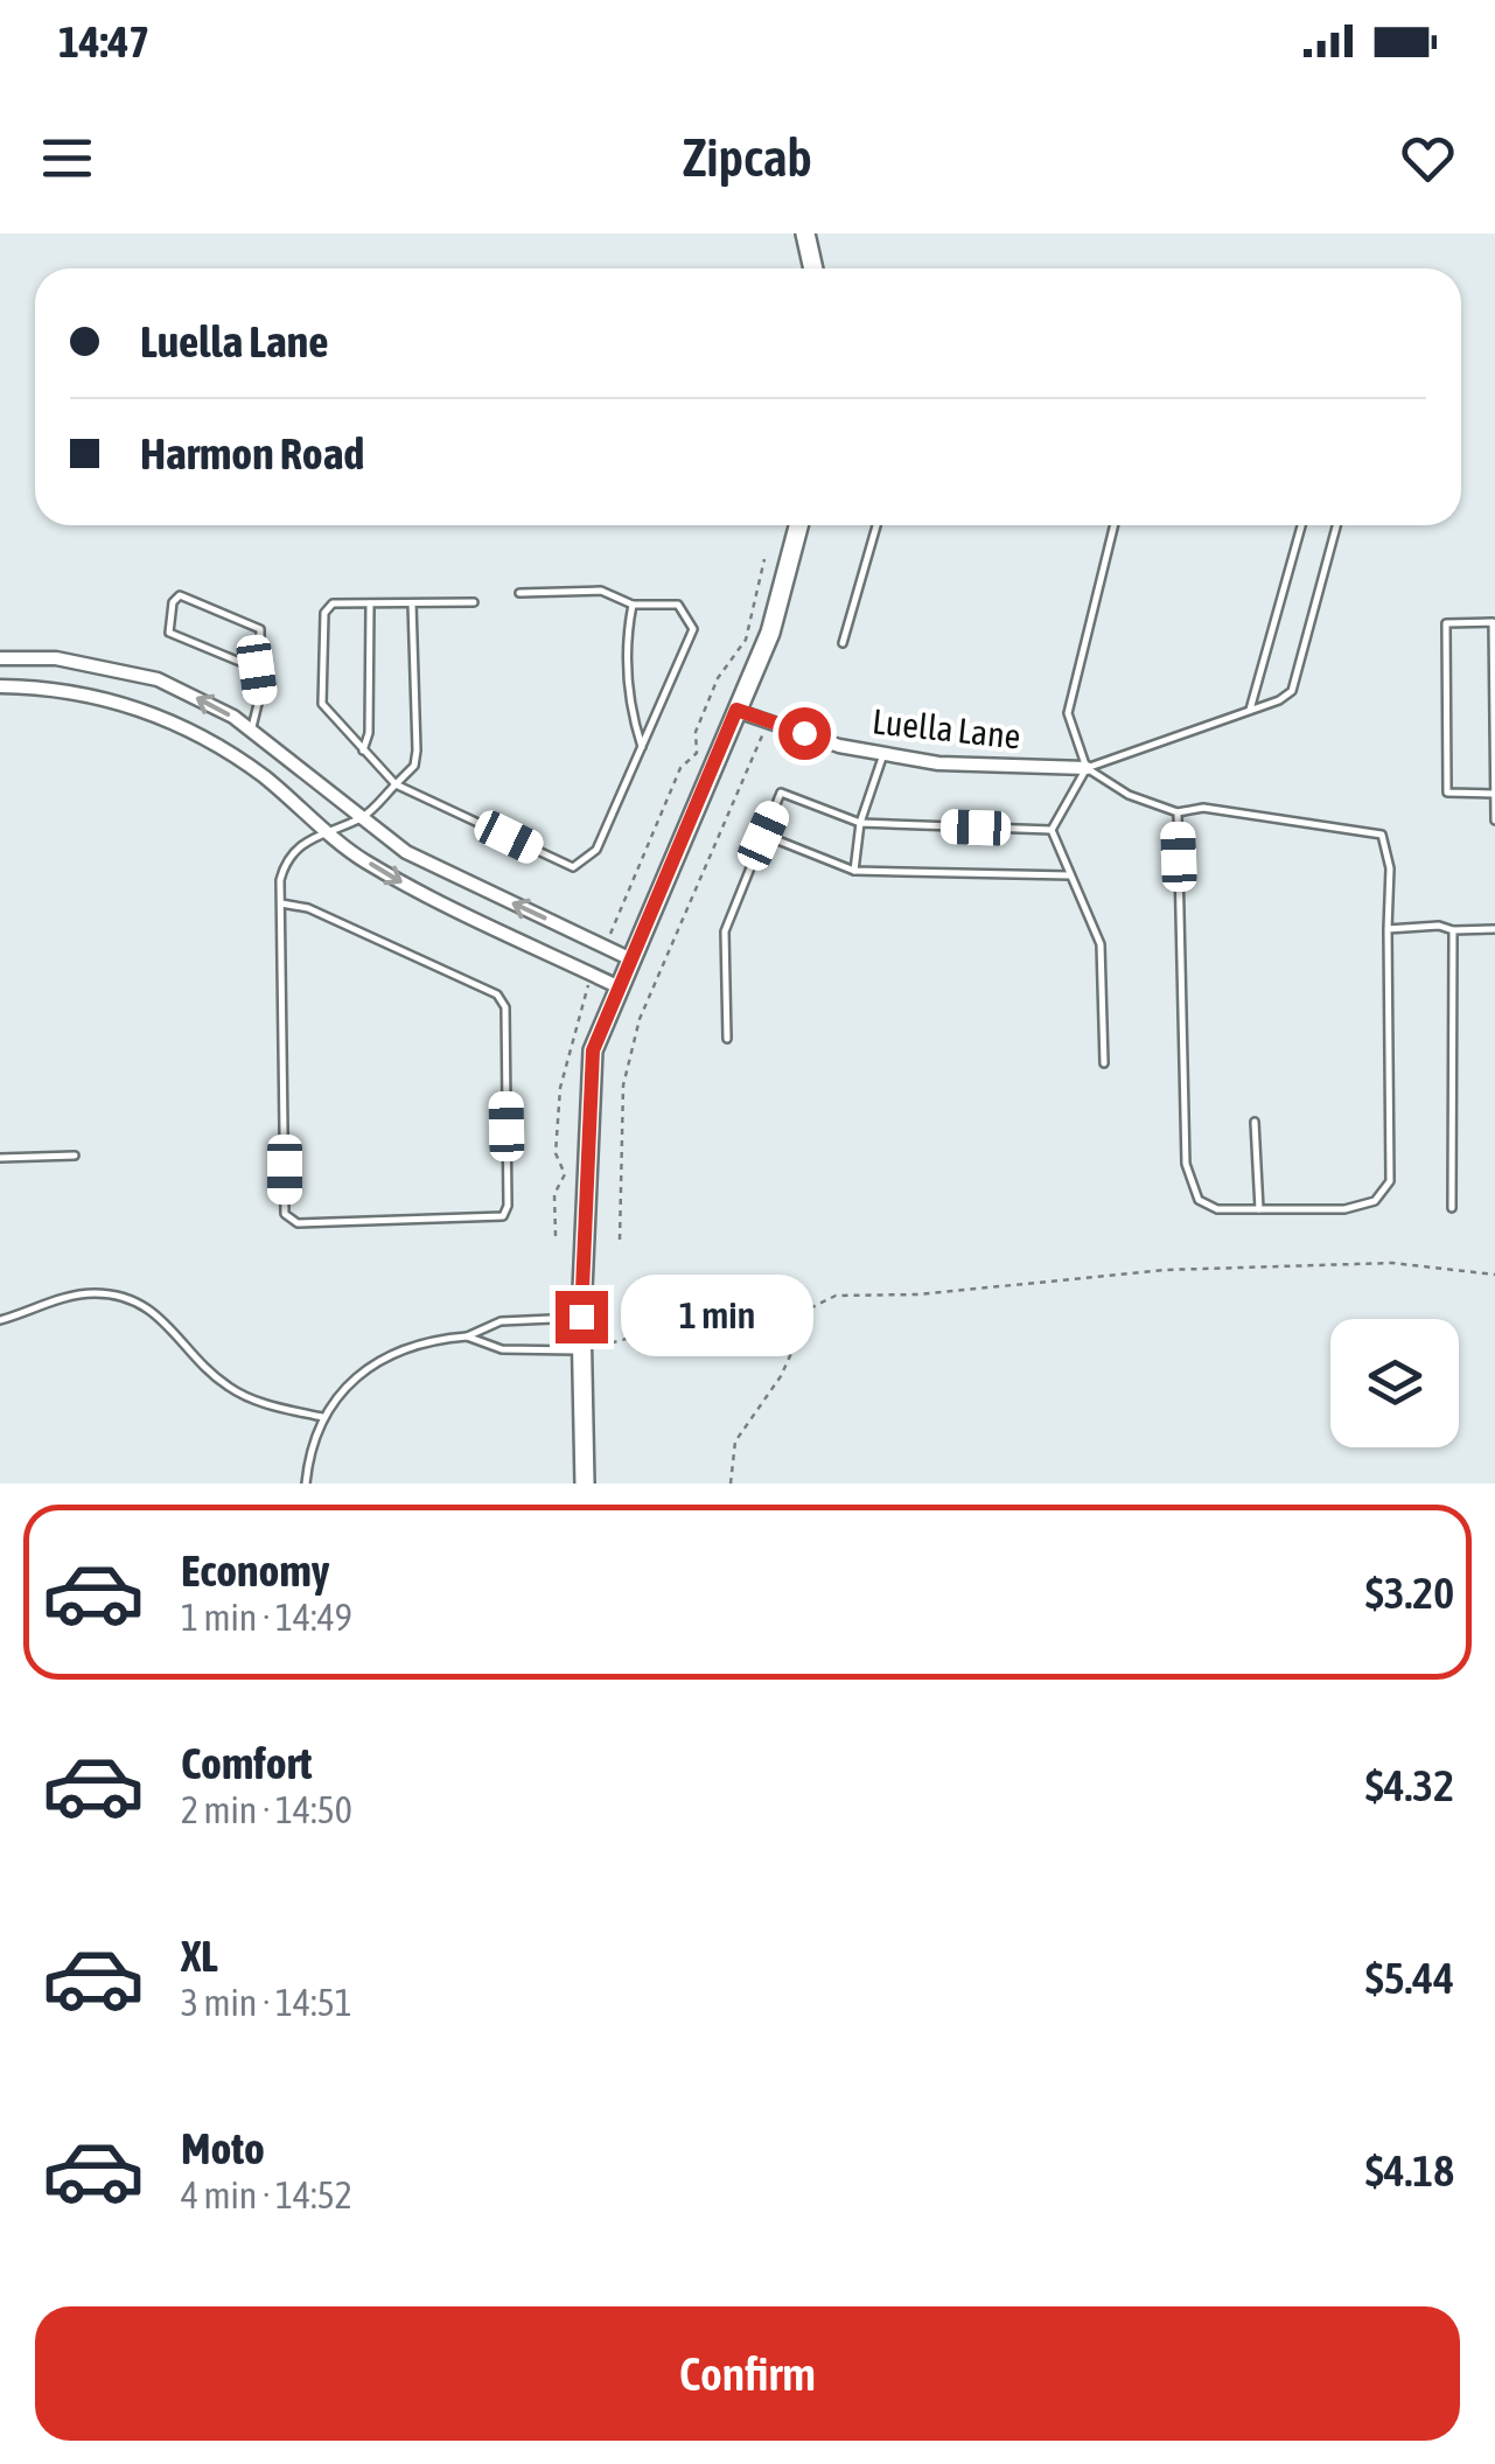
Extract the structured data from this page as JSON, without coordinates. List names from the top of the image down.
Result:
{
  "streets": {
    "street": ["Luella Lane"]
  },
  "page": {
    "status": "14:47",
    "header": "Zipcab",
    "banner": ["Luella Lane", "Harmon Road"],
    "bubble": "1 min",
    "list": [
      {
        "name": "Economy",
        "note": "1 min · 14:49",
        "value": "$3.20"
      },
      {
        "name": "Comfort",
        "note": "2 min · 14:50",
        "value": "$4.32"
      },
      {
        "name": "XL",
        "note": "3 min · 14:51",
        "value": "$5.44"
      },
      {
        "name": "Moto",
        "note": "4 min · 14:52",
        "value": "$4.18"
      }
    ],
    "buttons": "Confirm"
  }
}
